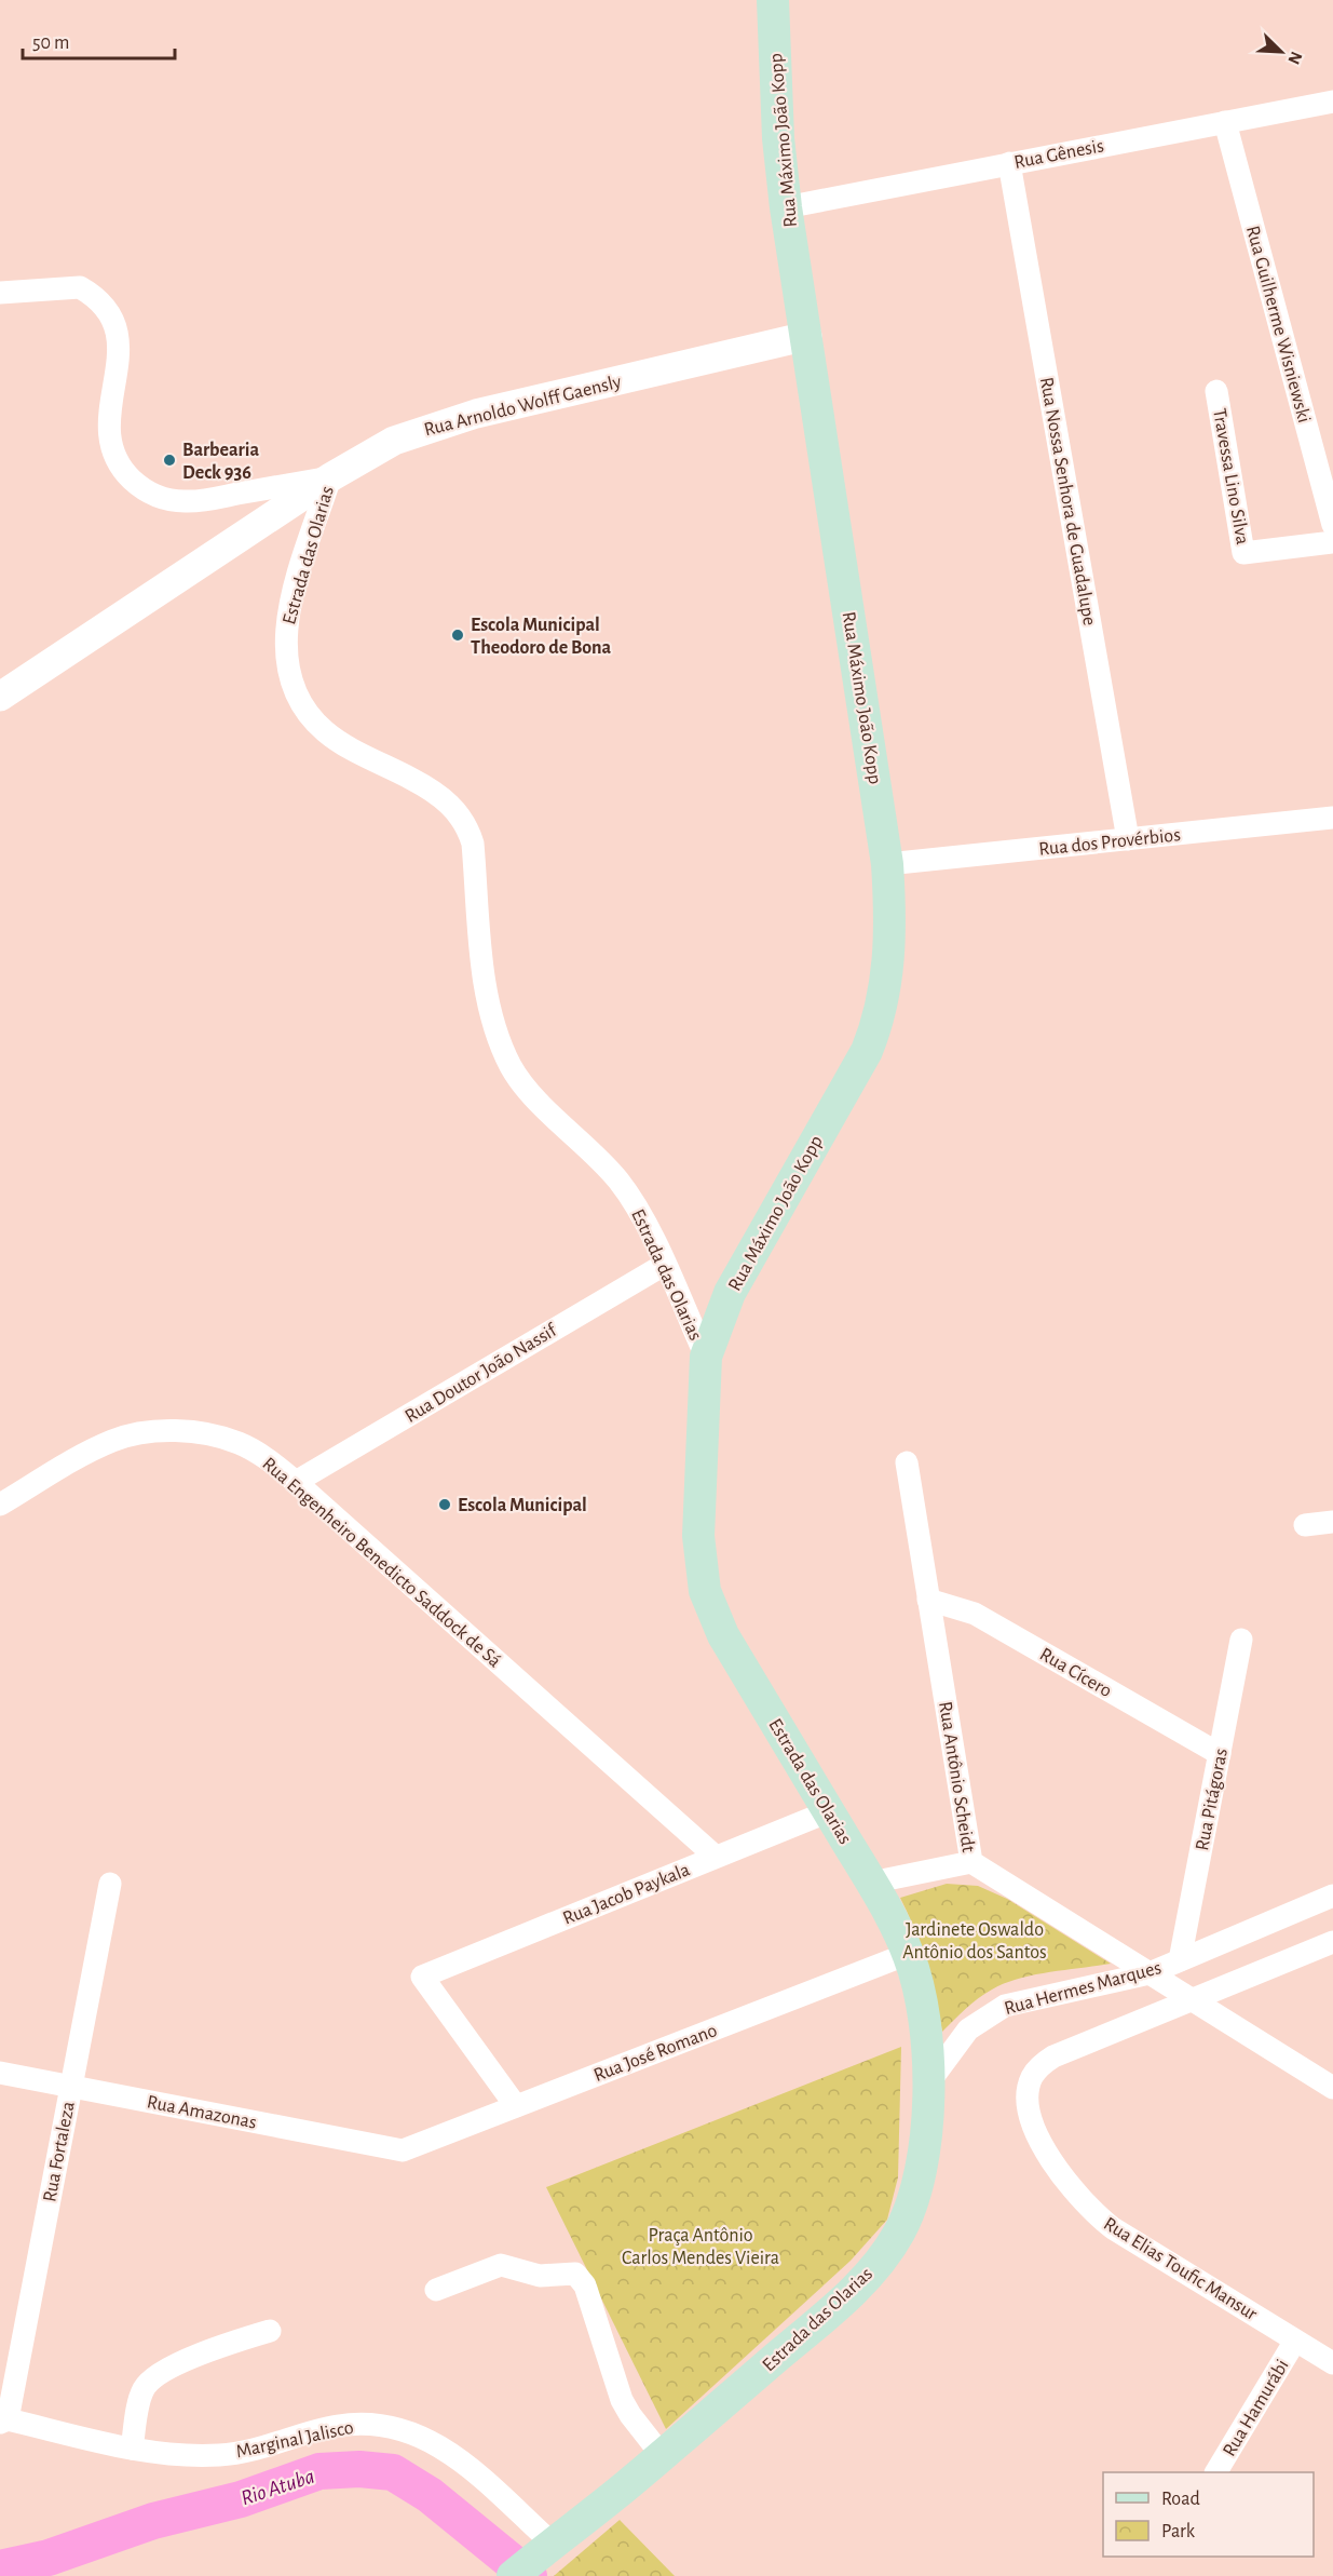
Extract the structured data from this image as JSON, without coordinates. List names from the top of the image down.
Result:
{
  "streets": {
    "main road": ["Rua Máximo João Kopp", "Estrada das Olarias"],
    "street": [
      "Rua Gênesis",
      "Rua Guilherme Wisniewski",
      "Rua Arnoldo Wolff Gaensly",
      "Travessa Lino Silva",
      "Rua Nossa Senhora de Guadalupe",
      "Rua dos Provérbios",
      "Rua Doutor João Nassif",
      "Rua Engenheiro Benedicto Saddock de Sá",
      "Rua Cícero",
      "Rua Antônio Scheidt",
      "Rua Pitágoras",
      "Rua Jacob Paykala",
      "Rua Hermes Marques",
      "Rua José Romano",
      "Rua Amazonas",
      "Rua Fortaleza",
      "Rua Elias Toufic Mansur",
      "Rua Hamurábi",
      "Marginal Jalisco"
    ]
  },
  "crossings": [
    ["Rua Máximo João Kopp", "Rua Gênesis"],
    ["Rua Máximo João Kopp", "Rua Arnoldo Wolff Gaensly"],
    ["Rua Máximo João Kopp", "Estrada das Olarias"],
    ["Rua Máximo João Kopp", "Rua dos Provérbios"],
    ["Rua Gênesis", "Rua Guilherme Wisniewski"],
    ["Rua Gênesis", "Rua Nossa Senhora de Guadalupe"],
    ["Rua Arnoldo Wolff Gaensly", "Estrada das Olarias"],
    ["Rua Nossa Senhora de Guadalupe", "Rua dos Provérbios"],
    ["Estrada das Olarias", "Rua Doutor João Nassif"],
    ["Estrada das Olarias", "Rua Jacob Paykala"],
    ["Estrada das Olarias", "Rua Hermes Marques"],
    ["Estrada das Olarias", "Rua José Romano"],
    ["Estrada das Olarias", "Marginal Jalisco"],
    ["Rua Doutor João Nassif", "Rua Engenheiro Benedicto Saddock de Sá"],
    ["Rua Engenheiro Benedicto Saddock de Sá", "Rua Jacob Paykala"],
    ["Rua Cícero", "Rua Antônio Scheidt"],
    ["Rua Cícero", "Rua Pitágoras"],
    ["Rua Antônio Scheidt", "Rua Hermes Marques"],
    ["Rua Antônio Scheidt", "Rua Elias Toufic Mansur"],
    ["Rua Pitágoras", "Rua Hermes Marques"],
    ["Rua Jacob Paykala", "Rua José Romano"],
    ["Rua José Romano", "Rua Amazonas"],
    ["Rua Amazonas", "Rua Fortaleza"],
    ["Rua Fortaleza", "Marginal Jalisco"],
    ["Rua Elias Toufic Mansur", "Rua Hamurábi"]
  ],
  "water": ["Rio Atuba"],
  "parks": ["Jardinete Oswaldo Antônio dos Santos", "Praça Antônio Carlos Mendes Vieira"],
  "places": ["Barbearia Deck 936", "Escola Municipal Theodoro de Bona", "Escola Municipal"],
  "legend": ["Road", "Park"],
  "scale_bar": "50 m",
  "north": "bottom right"
}
